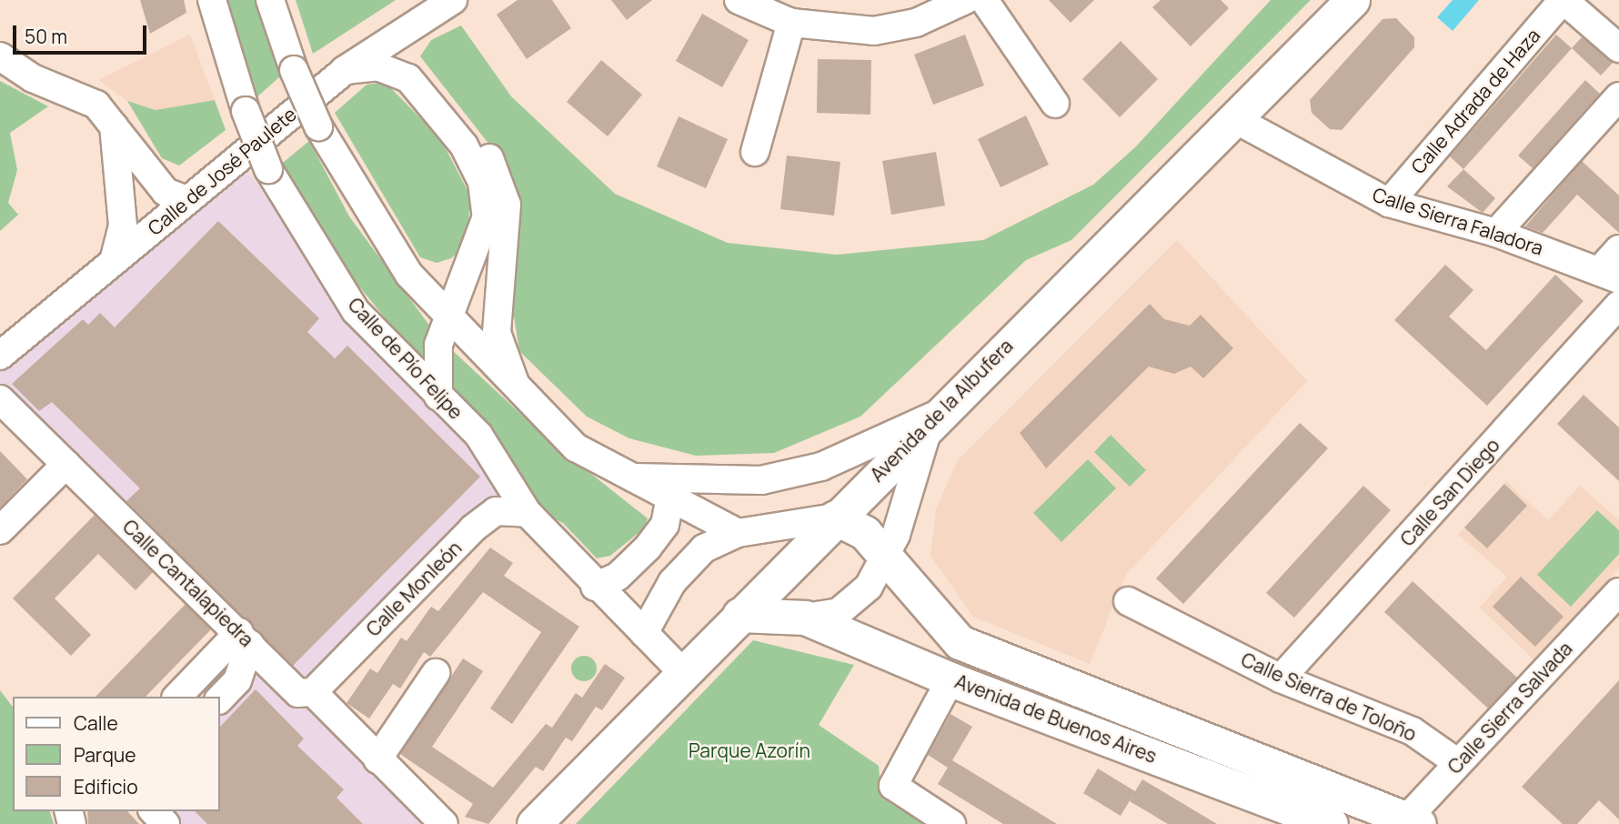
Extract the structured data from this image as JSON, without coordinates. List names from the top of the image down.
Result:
{
  "streets": {
    "main road": ["Avenida de la Albufera", "Avenida de Buenos Aires"],
    "street": [
      "Calle Adrada de Haza",
      "Calle de José Paulete",
      "Calle Sierra Faladora",
      "Calle de Pío Felipe",
      "Calle San Diego",
      "Calle Cantalapiedra",
      "Calle Monleón",
      "Calle Sierra de Toloño",
      "Calle Sierra Salvada"
    ]
  },
  "crossings": [
    ["Calle Adrada de Haza", "Calle Sierra Faladora"],
    ["Calle Sierra Faladora", "Avenida de la Albufera"],
    ["Calle de Pío Felipe", "Avenida de la Albufera"],
    ["Calle de Pío Felipe", "Calle Monleón"],
    ["Avenida de la Albufera", "Avenida de Buenos Aires"],
    ["Calle San Diego", "Calle Sierra de Toloño"],
    ["Calle Cantalapiedra", "Calle Monleón"],
    ["Calle Sierra de Toloño", "Calle Sierra Salvada"],
    ["Calle Sierra Salvada", "Avenida de Buenos Aires"]
  ],
  "parks": ["Parque Azorín"],
  "legend": ["Calle", "Parque", "Edificio"],
  "scale_bar": "50 m"
}
